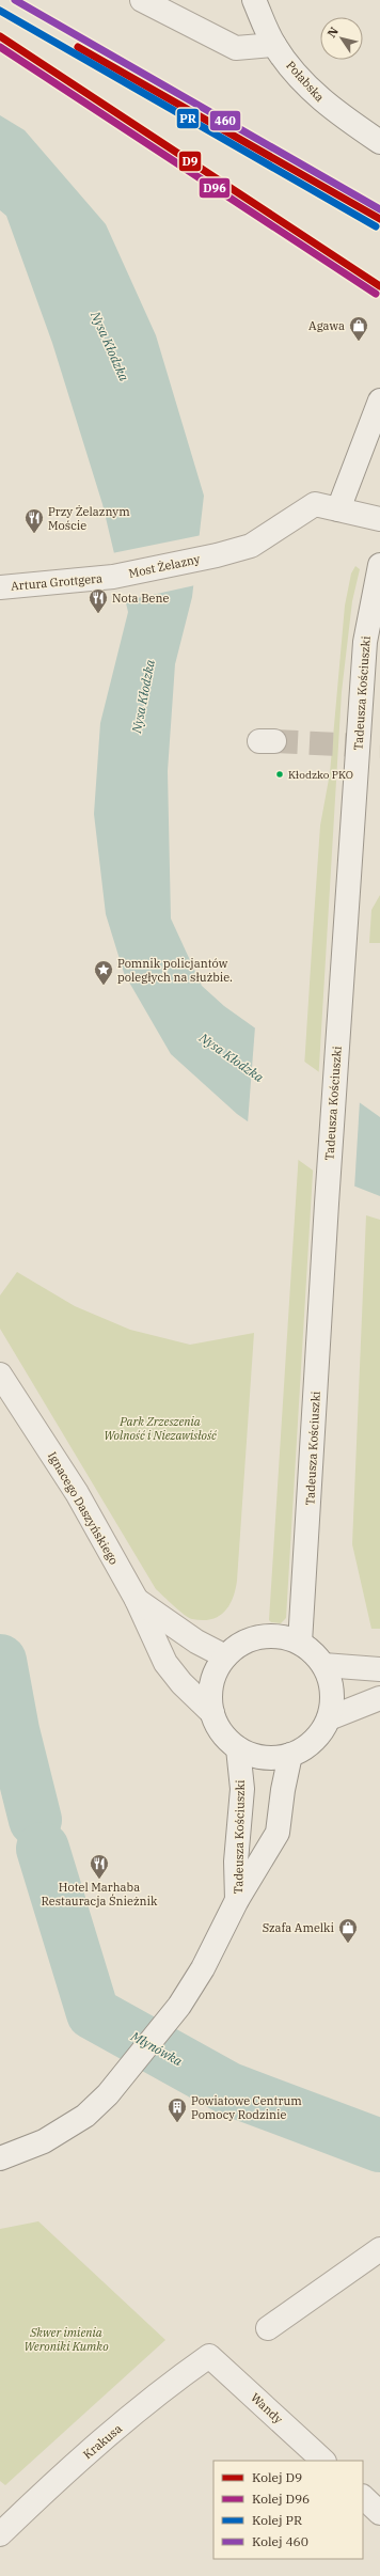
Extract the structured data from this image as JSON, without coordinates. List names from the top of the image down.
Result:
{
  "streets": {
    "street": [
      "Połabska",
      "Most Żelazny",
      "Artura Grottgera",
      "Tadeusza Kościuszki",
      "Ignacego Daszyńskiego",
      "Wandy",
      "Krakusa"
    ]
  },
  "crossings": [
    ["Most Żelazny", "Artura Grottgera"],
    ["Tadeusza Kościuszki", "Ignacego Daszyńskiego"],
    ["Wandy", "Krakusa"]
  ],
  "water": ["Nysa Kłodzka", "Młynówka"],
  "parks": ["Park Zrzeszenia Wolność i Niezawisłość", "Skwer imienia Weroniki Kumko"],
  "places": {
    "shop": ["Agawa", "Szafa Amelki"],
    "restaurant": ["Przy Żelaznym Moście", "Nota Bene", "Hotel Marhaba Restauracja Śnieżnik"],
    "other": ["Kłodzko PKO"],
    "place": ["Pomnik policjantów poległych na służbie."],
    "building": ["Powiatowe Centrum Pomocy Rodzinie"]
  },
  "lines": [
    "rail line 460",
    "rail line PR",
    "rail line D9",
    "rail line D96"
  ],
  "legend": [
    "Kolej D9",
    "Kolej D96",
    "Kolej PR",
    "Kolej 460"
  ],
  "north": "top left"
}
